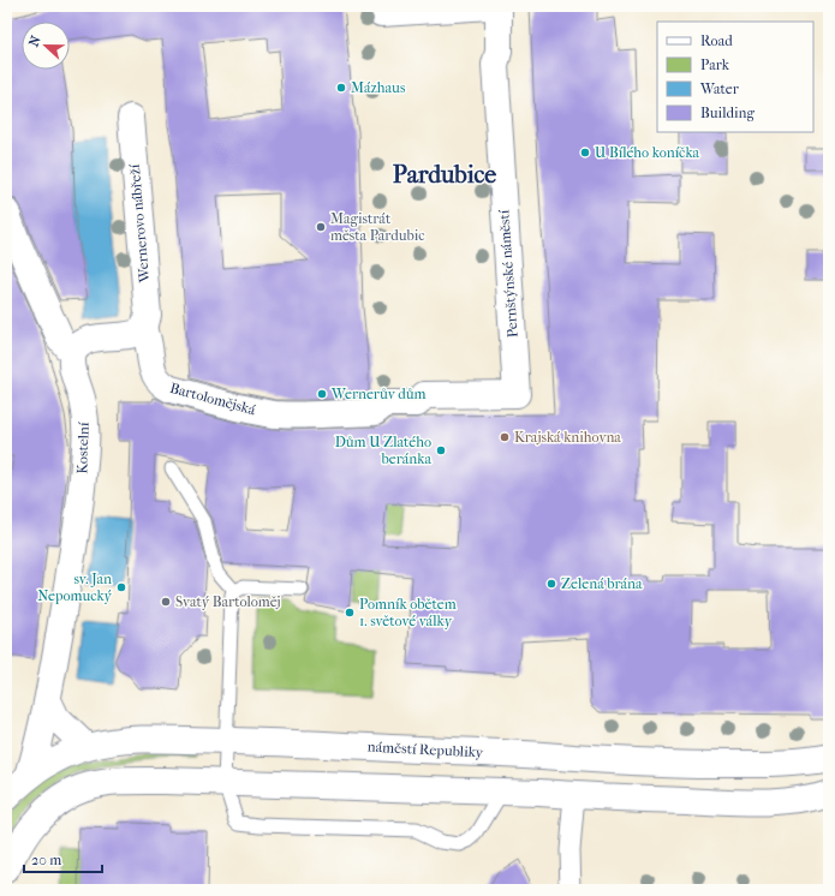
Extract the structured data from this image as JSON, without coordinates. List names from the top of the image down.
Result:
{
  "streets": {
    "street": [
      "Wernerovo nábřeží",
      "Pernštýnské náměstí",
      "Bartolomějská",
      "Kostelní",
      "náměstí Republiky"
    ]
  },
  "crossings": [
    ["Wernerovo nábřeží", "Bartolomějská"],
    ["Pernštýnské náměstí", "Bartolomějská"],
    ["Kostelní", "náměstí Republiky"]
  ],
  "districts": ["Pardubice"],
  "places": [
    "Mázhaus",
    "U Bílého koníčka",
    "Magistrát města Pardubic",
    "Wernerův dům",
    "Krajská knihovna",
    "Dům U Zlatého beránka",
    "Zelená brána",
    "sv. Jan Nepomucký",
    "Svatý Bartoloměj",
    "Pomník obětem 1. světové války"
  ],
  "legend": [
    "Road",
    "Park",
    "Water",
    "Building"
  ],
  "scale_bar": "20 m",
  "north": "left"
}
